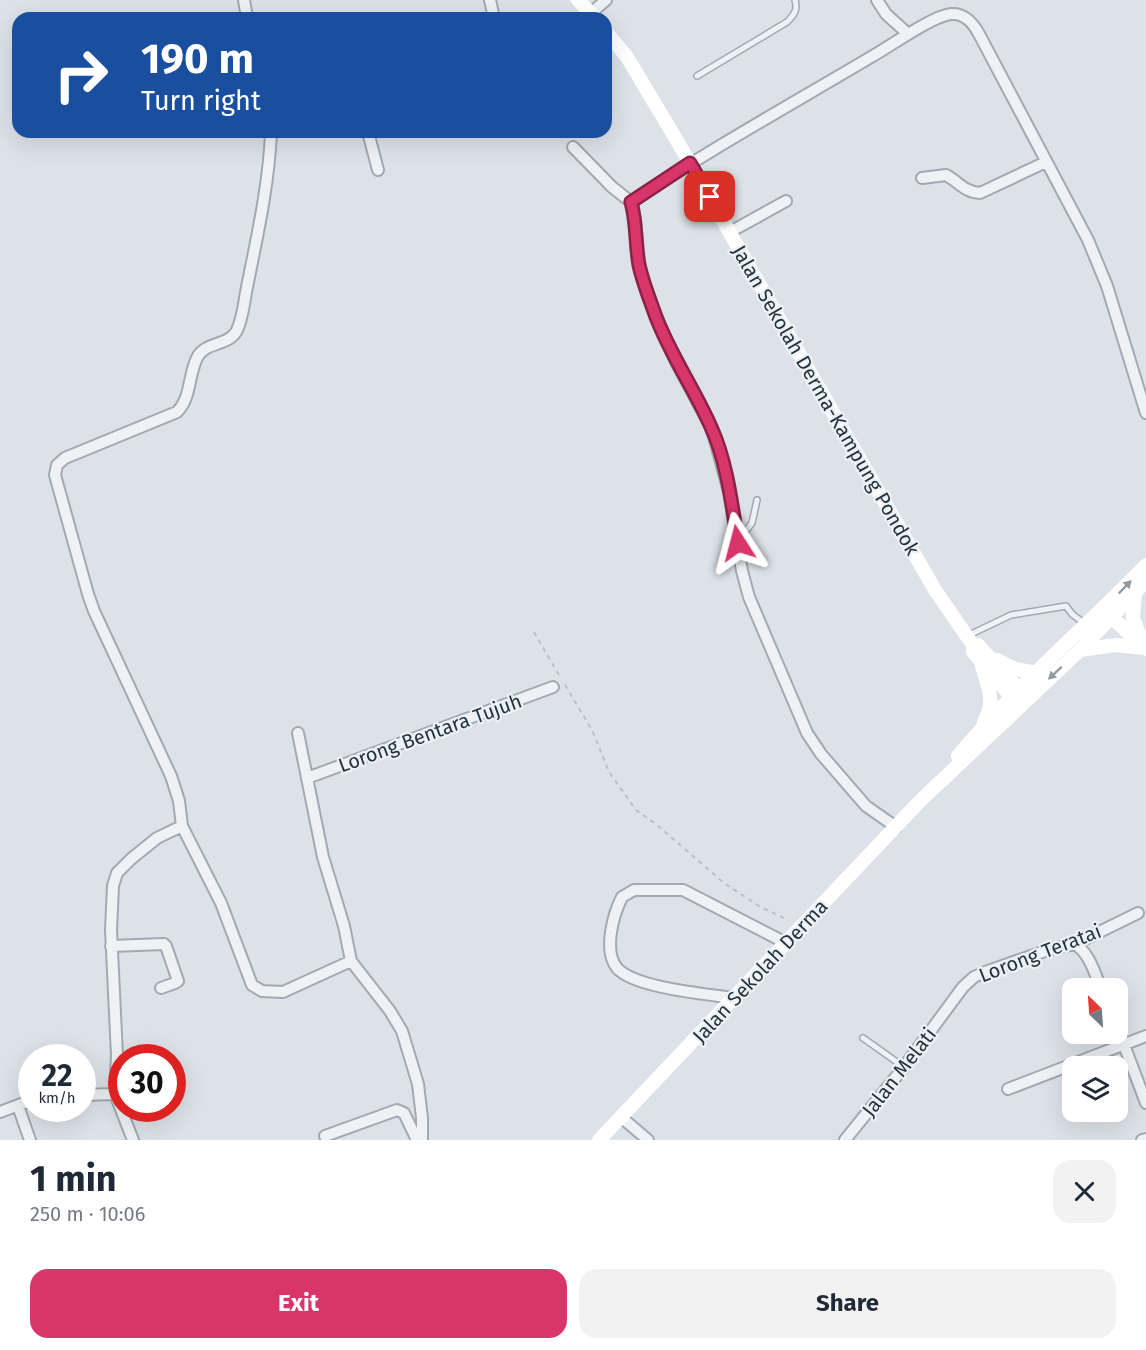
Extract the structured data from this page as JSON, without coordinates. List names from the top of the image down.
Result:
{
  "streets": {
    "street": [
      "Jalan Sekolah Derma-Kampung Pondok",
      "Lorong Bentara Tujuh",
      "Lorong Teratai",
      "Jalan Sekolah Derma",
      "Jalan Melati"
    ]
  },
  "crossings": [
    ["Jalan Sekolah Derma-Kampung Pondok", "Jalan Sekolah Derma"],
    ["Lorong Teratai", "Jalan Melati"]
  ],
  "north": "top left",
  "page": {
    "turn": ["190 m", "Turn right"],
    "speed": "22 km/h",
    "limit": "30",
    "heading": ["1 min", "250 m · 10:06"],
    "buttons": ["Exit", "Share"]
  }
}
